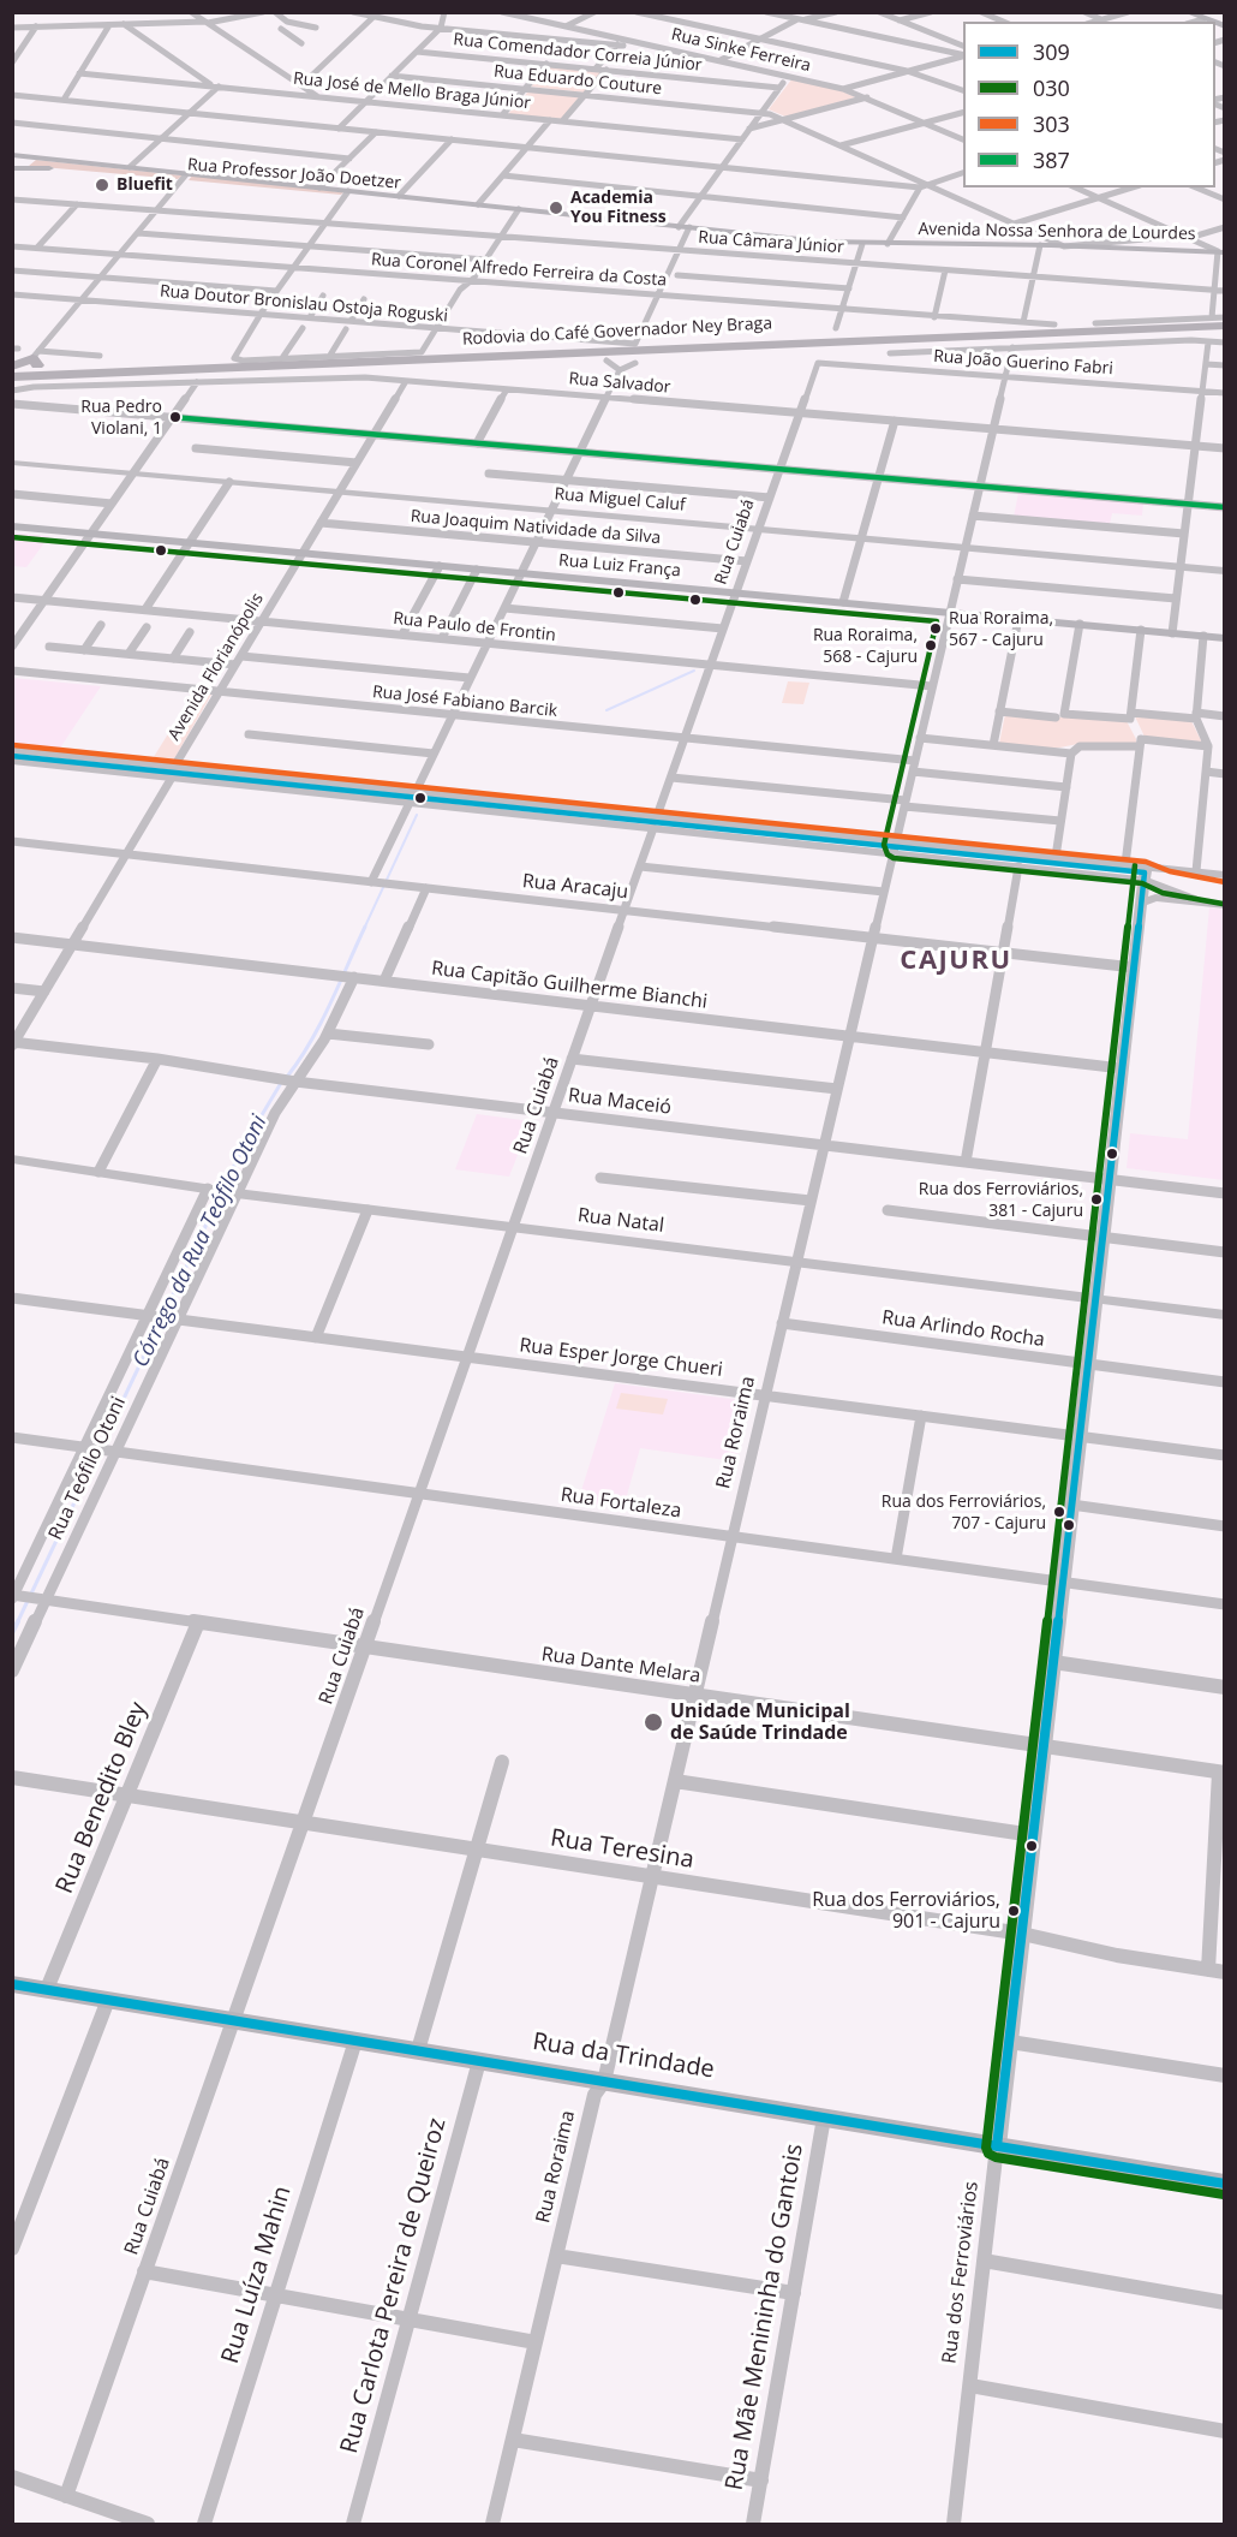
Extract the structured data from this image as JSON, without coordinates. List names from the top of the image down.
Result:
{
  "streets": {
    "highway": ["Rodovia do Café Governador Ney Braga"],
    "main road": [
      "Rua Professor João Doetzer",
      "Avenida Nossa Senhora de Lourdes",
      "Rua Luiz França",
      "Rua da Trindade"
    ],
    "street": [
      "Rua Sinke Ferreira",
      "Rua Comendador Correia Júnior",
      "Rua Eduardo Couture",
      "Rua José de Mello Braga Júnior",
      "Rua Câmara Júnior",
      "Rua Coronel Alfredo Ferreira da Costa",
      "Rua Doutor Bronislau Ostoja Roguski",
      "Rua João Guerino Fabri",
      "Rua Salvador",
      "Rua Miguel Caluf",
      "Rua Joaquim Natividade da Silva",
      "Rua Cuiabá",
      "Rua Paulo de Frontin",
      "Avenida Florianópolis",
      "Rua José Fabiano Barcik",
      "Rua Aracaju",
      "Rua Capitão Guilherme Bianchi",
      "Rua Maceió",
      "Rua Natal",
      "Rua Arlindo Rocha",
      "Rua Esper Jorge Chueri",
      "Rua Roraima",
      "Rua Teófilo Otoni",
      "Rua Fortaleza",
      "Rua Dante Melara",
      "Rua Benedito Bley",
      "Rua Teresina",
      "Rua dos Ferroviários",
      "Rua Luíza Mahin",
      "Rua Carlota Pereira de Queiroz",
      "Rua Mãe Menininha do Gantois"
    ]
  },
  "crossings": [
    ["Rua Eduardo Couture", "Avenida Nossa Senhora de Lourdes"],
    ["Rua Professor João Doetzer", "Avenida Nossa Senhora de Lourdes"],
    ["Rodovia do Café Governador Ney Braga", "Rua Salvador"],
    ["Rua João Guerino Fabri", "Rua Cuiabá"],
    ["Rua João Guerino Fabri", "Rua Roraima"],
    ["Rua Salvador", "Rua Cuiabá"],
    ["Rua Salvador", "Avenida Florianópolis"],
    ["Rua Salvador", "Rua Roraima"],
    ["Rua Miguel Caluf", "Rua Cuiabá"],
    ["Rua Miguel Caluf", "Avenida Florianópolis"],
    ["Rua Miguel Caluf", "Rua Roraima"],
    ["Rua Joaquim Natividade da Silva", "Rua Cuiabá"],
    ["Rua Joaquim Natividade da Silva", "Avenida Florianópolis"],
    ["Rua Cuiabá", "Rua Luiz França"],
    ["Rua Cuiabá", "Rua Paulo de Frontin"],
    ["Rua Cuiabá", "Rua José Fabiano Barcik"],
    ["Rua Cuiabá", "Rua Aracaju"],
    ["Rua Cuiabá", "Rua Capitão Guilherme Bianchi"],
    ["Rua Cuiabá", "Rua Maceió"],
    ["Rua Cuiabá", "Rua Natal"],
    ["Rua Cuiabá", "Rua Esper Jorge Chueri"],
    ["Rua Cuiabá", "Rua Fortaleza"],
    ["Rua Cuiabá", "Rua Dante Melara"],
    ["Rua Cuiabá", "Rua Teresina"],
    ["Rua Cuiabá", "Rua da Trindade"],
    ["Rua Luiz França", "Avenida Florianópolis"],
    ["Rua Luiz França", "Rua Roraima"],
    ["Rua Paulo de Frontin", "Avenida Florianópolis"],
    ["Rua Paulo de Frontin", "Rua Roraima"],
    ["Avenida Florianópolis", "Rua José Fabiano Barcik"],
    ["Avenida Florianópolis", "Rua Aracaju"],
    ["Avenida Florianópolis", "Rua Capitão Guilherme Bianchi"],
    ["Avenida Florianópolis", "Rua Maceió"],
    ["Rua José Fabiano Barcik", "Rua Roraima"],
    ["Rua Aracaju", "Rua Roraima"],
    ["Rua Aracaju", "Rua dos Ferroviários"],
    ["Rua Capitão Guilherme Bianchi", "Rua Roraima"],
    ["Rua Capitão Guilherme Bianchi", "Rua Teófilo Otoni"],
    ["Rua Capitão Guilherme Bianchi", "Rua dos Ferroviários"],
    ["Rua Maceió", "Rua Roraima"],
    ["Rua Maceió", "Rua Teófilo Otoni"],
    ["Rua Maceió", "Rua dos Ferroviários"],
    ["Rua Natal", "Rua Roraima"],
    ["Rua Natal", "Rua Teófilo Otoni"],
    ["Rua Natal", "Rua dos Ferroviários"],
    ["Rua Arlindo Rocha", "Rua Roraima"],
    ["Rua Arlindo Rocha", "Rua dos Ferroviários"],
    ["Rua Esper Jorge Chueri", "Rua Roraima"],
    ["Rua Esper Jorge Chueri", "Rua Teófilo Otoni"],
    ["Rua Esper Jorge Chueri", "Rua dos Ferroviários"],
    ["Rua Roraima", "Rua Fortaleza"],
    ["Rua Roraima", "Rua Dante Melara"],
    ["Rua Roraima", "Rua Teresina"],
    ["Rua Roraima", "Rua da Trindade"],
    ["Rua Teófilo Otoni", "Rua Fortaleza"],
    ["Rua Teófilo Otoni", "Rua Dante Melara"],
    ["Rua Fortaleza", "Rua dos Ferroviários"],
    ["Rua Dante Melara", "Rua Benedito Bley"],
    ["Rua Dante Melara", "Rua dos Ferroviários"],
    ["Rua Benedito Bley", "Rua Teresina"],
    ["Rua Benedito Bley", "Rua da Trindade"],
    ["Rua Teresina", "Rua dos Ferroviários"],
    ["Rua da Trindade", "Rua dos Ferroviários"],
    ["Rua da Trindade", "Rua Luíza Mahin"],
    ["Rua da Trindade", "Rua Carlota Pereira de Queiroz"],
    ["Rua da Trindade", "Rua Mãe Menininha do Gantois"]
  ],
  "districts": ["CAJURU"],
  "water": ["Córrego da Rua Teófilo Otoni"],
  "places": [
    "Bluefit",
    "Academia You Fitness",
    "Rua Pedro Violani, 1",
    "Rua Roraima, 567 - Cajuru",
    "Rua Roraima, 568 - Cajuru",
    "Rua dos Ferroviários, 381 - Cajuru",
    "Rua dos Ferroviários, 707 - Cajuru",
    "Unidade Municipal de Saúde Trindade",
    "Rua dos Ferroviários, 901 - Cajuru"
  ],
  "lines": [
    "transit line 387",
    "transit line 030",
    "transit line 303",
    "transit line 309"
  ],
  "legend": [
    "309",
    "030",
    "303",
    "387"
  ]
}
